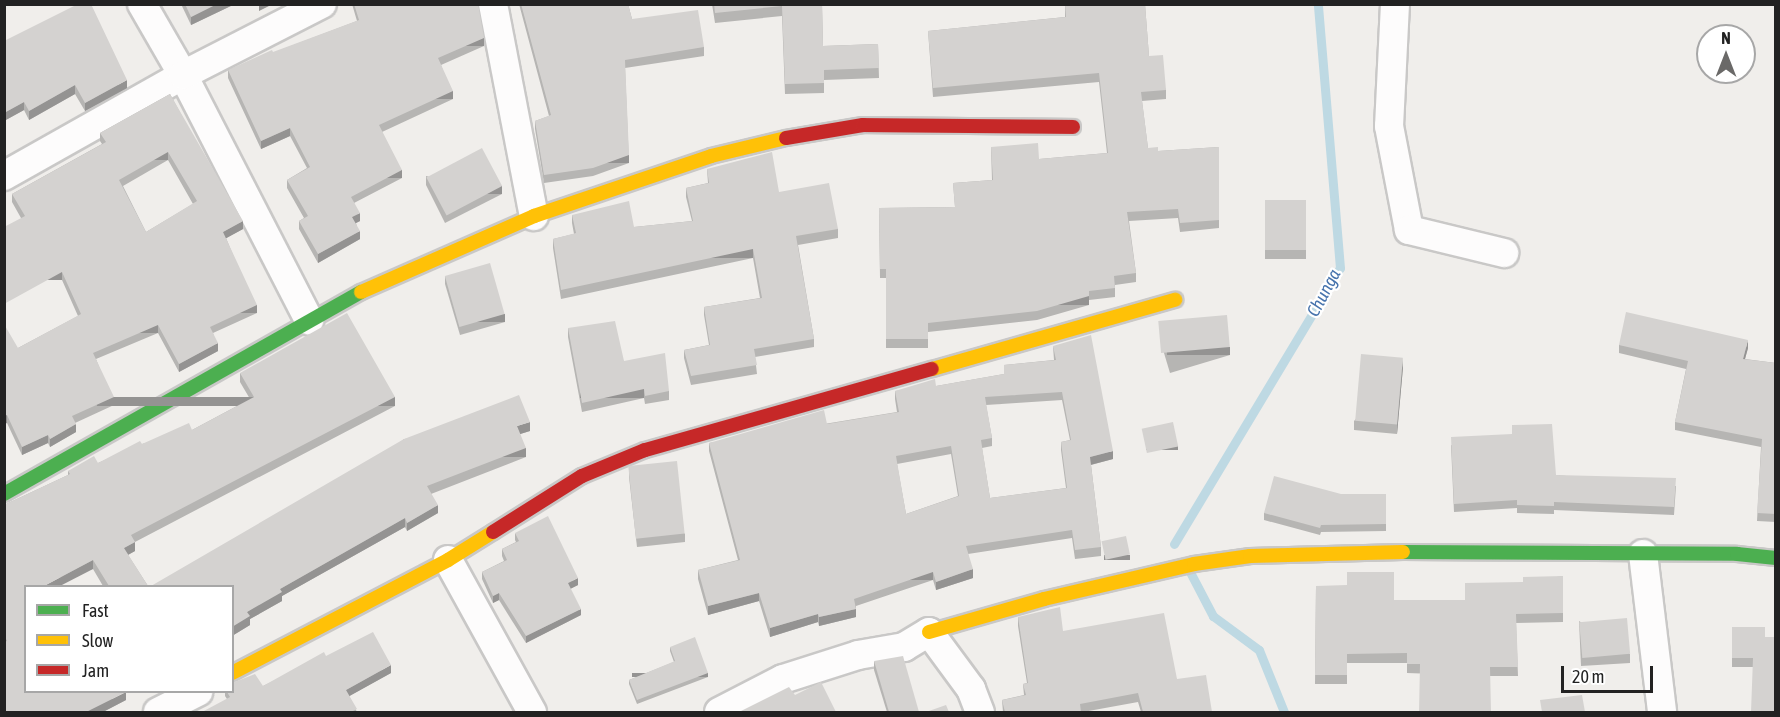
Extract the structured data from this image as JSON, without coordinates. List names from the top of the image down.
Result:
{
  "water": ["Chunga"],
  "legend": ["Fast", "Slow", "Jam"],
  "scale_bar": "20 m",
  "north": "top"
}
